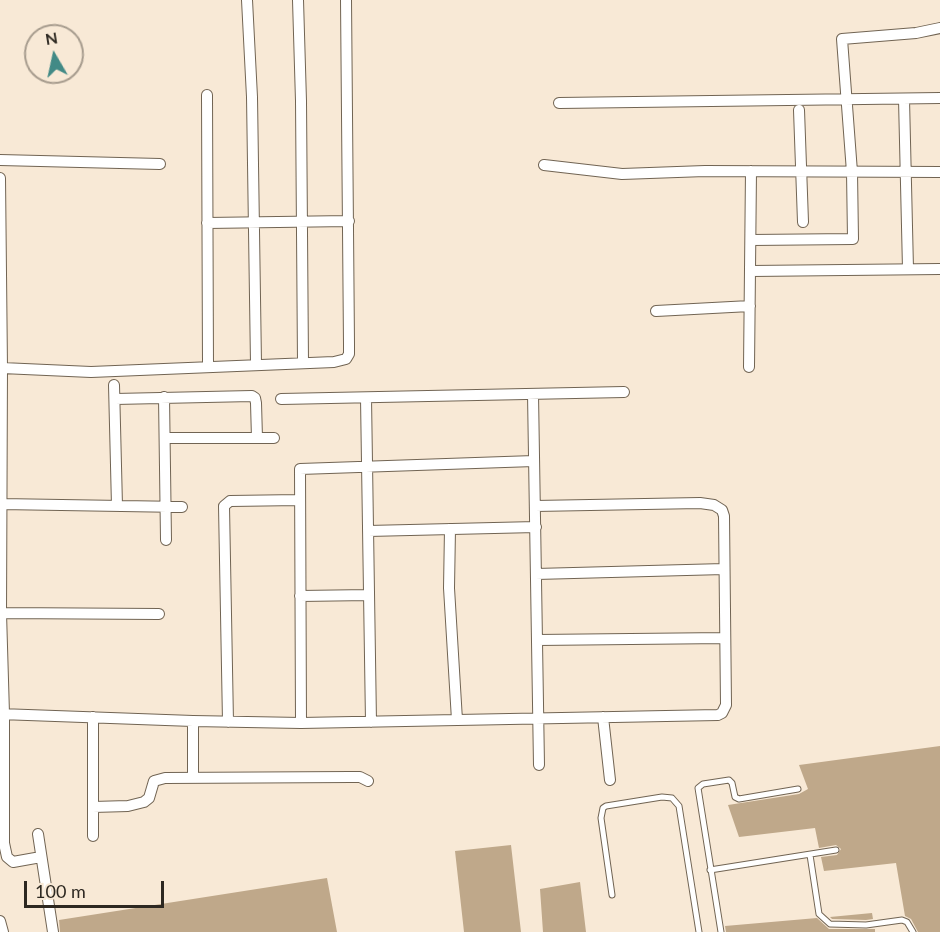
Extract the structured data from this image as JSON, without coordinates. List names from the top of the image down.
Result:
{
  "scale_bar": "100 m",
  "north": "top"
}
